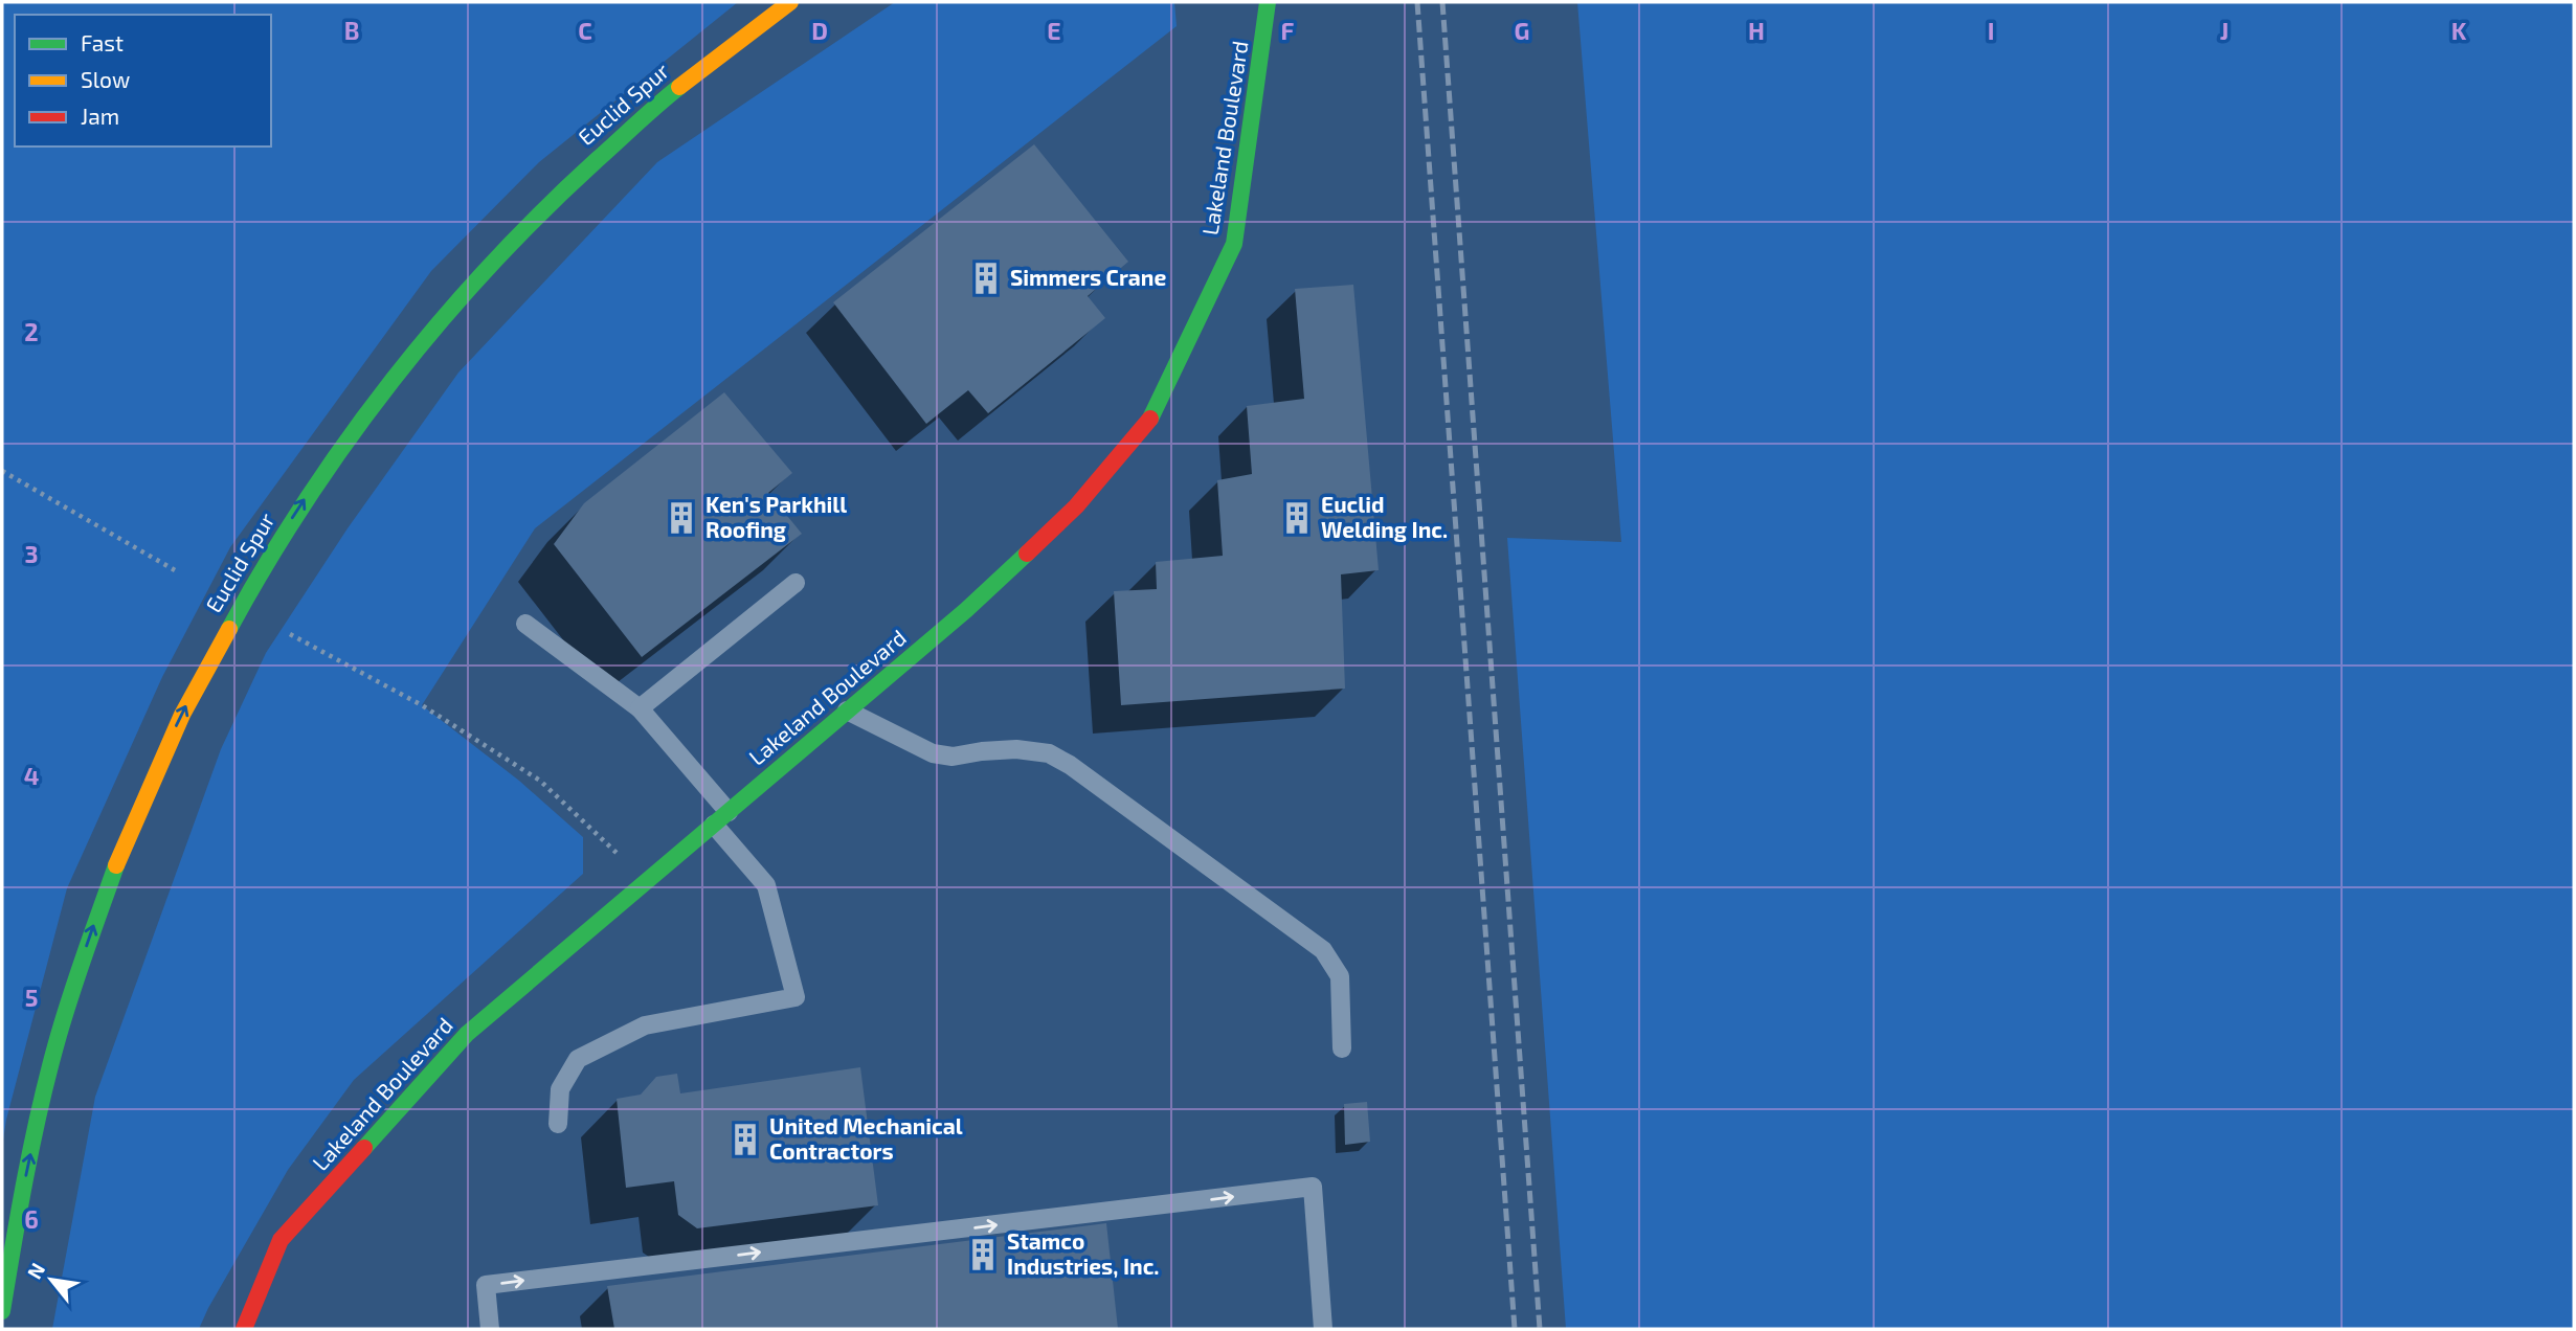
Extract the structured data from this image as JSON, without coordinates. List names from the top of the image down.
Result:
{
  "streets": {
    "main road": ["Euclid Spur", "Lakeland Boulevard"]
  },
  "one_way": ["Euclid Spur"],
  "places": {
    "building": [
      "Simmers Crane",
      "Ken's Parkhill Roofing",
      "Euclid Welding Inc.",
      "United Mechanical Contractors",
      "Stamco Industries, Inc."
    ]
  },
  "legend": ["Fast", "Slow", "Jam"],
  "north": "top left",
  "grid": {
    "columns": [
      "B",
      "C",
      "D",
      "E",
      "F",
      "G",
      "H",
      "I",
      "J",
      "K"
    ],
    "rows": [
      "2",
      "3",
      "4",
      "5",
      "6"
    ]
  }
}
